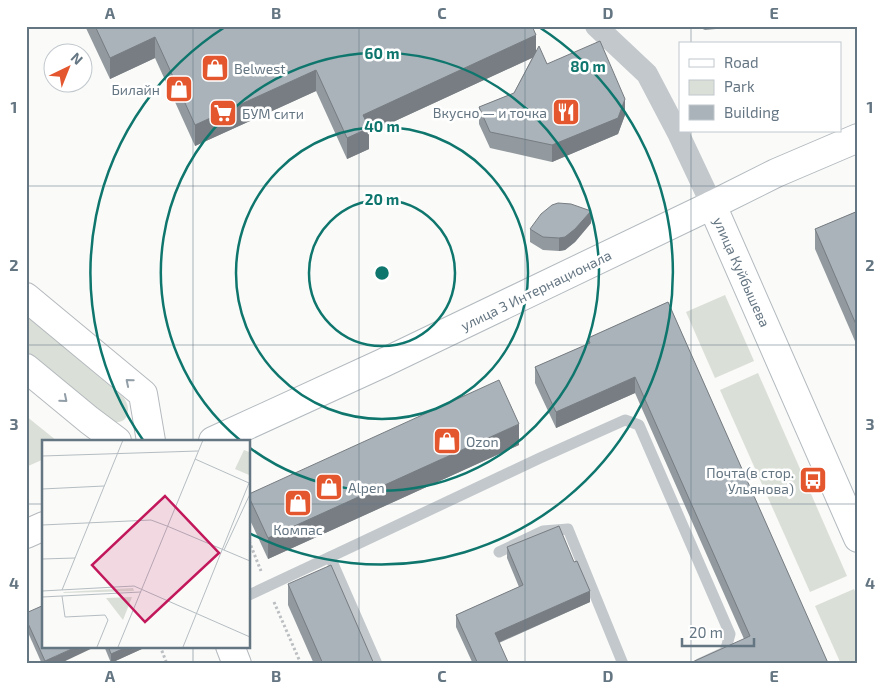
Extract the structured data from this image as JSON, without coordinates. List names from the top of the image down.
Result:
{
  "streets": {
    "main road": ["улица Куйбышева", "улица 3 Интернационала"]
  },
  "crossings": [
    ["улица Куйбышева", "улица 3 Интернационала"]
  ],
  "places": {
    "shop": [
      "Belwest",
      "Билайн",
      "Ozon",
      "Alpen",
      "Компас"
    ],
    "restaurant": ["Вкусно — и точка"],
    "supermarket": ["БУМ сити"],
    "bus stop": ["Почта(в стор. Ульянова)"]
  },
  "legend": ["Road", "Park", "Building"],
  "scale_bar": "20 m",
  "north": "top right",
  "grid": {
    "columns": [
      "A",
      "B",
      "C",
      "D",
      "E"
    ],
    "rows": [
      "1",
      "2",
      "3",
      "4"
    ]
  },
  "rings": [
    "60 m",
    "80 m",
    "40 m",
    "20 m"
  ]
}
